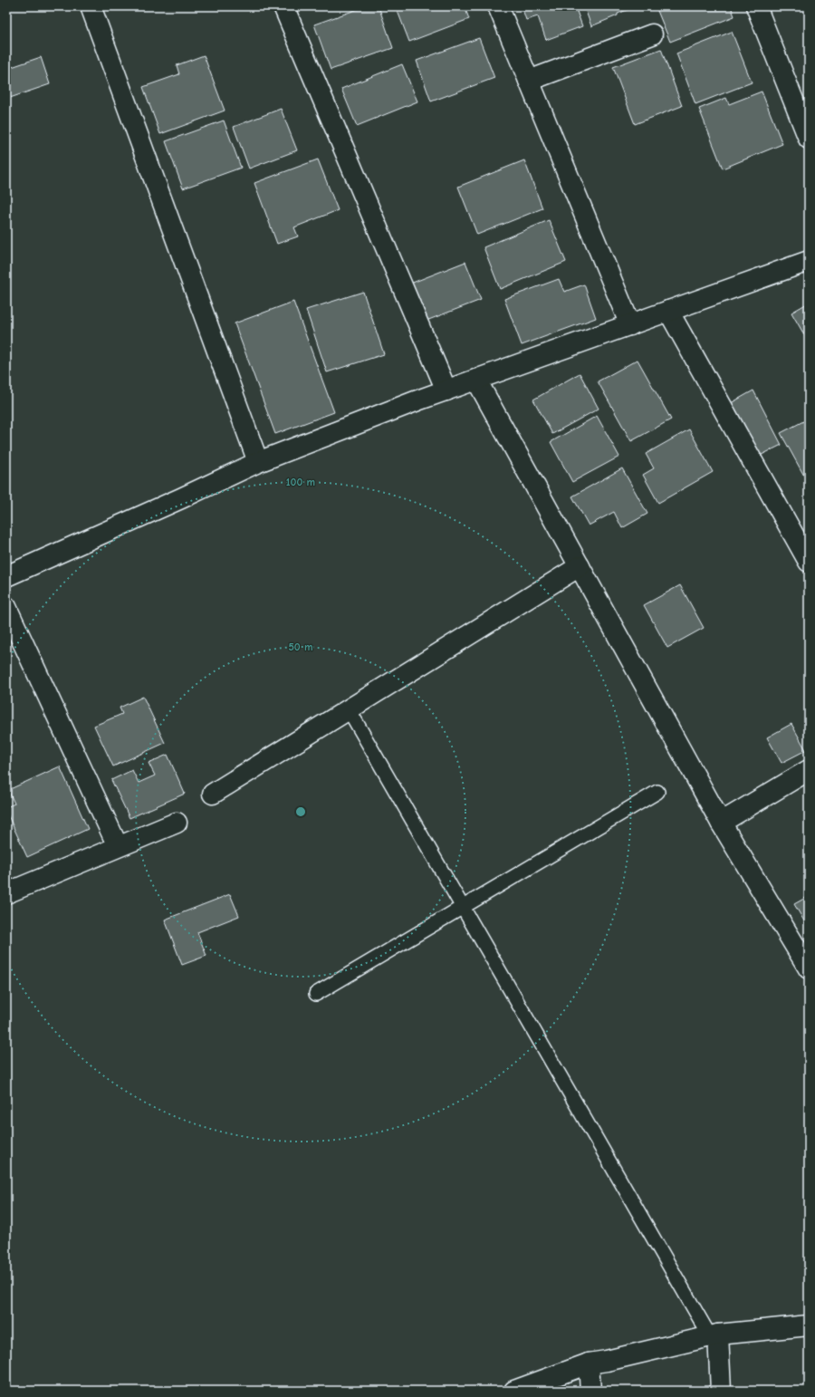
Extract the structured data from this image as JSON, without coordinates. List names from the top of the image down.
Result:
{
  "rings": ["100 m", "50 m"]
}
